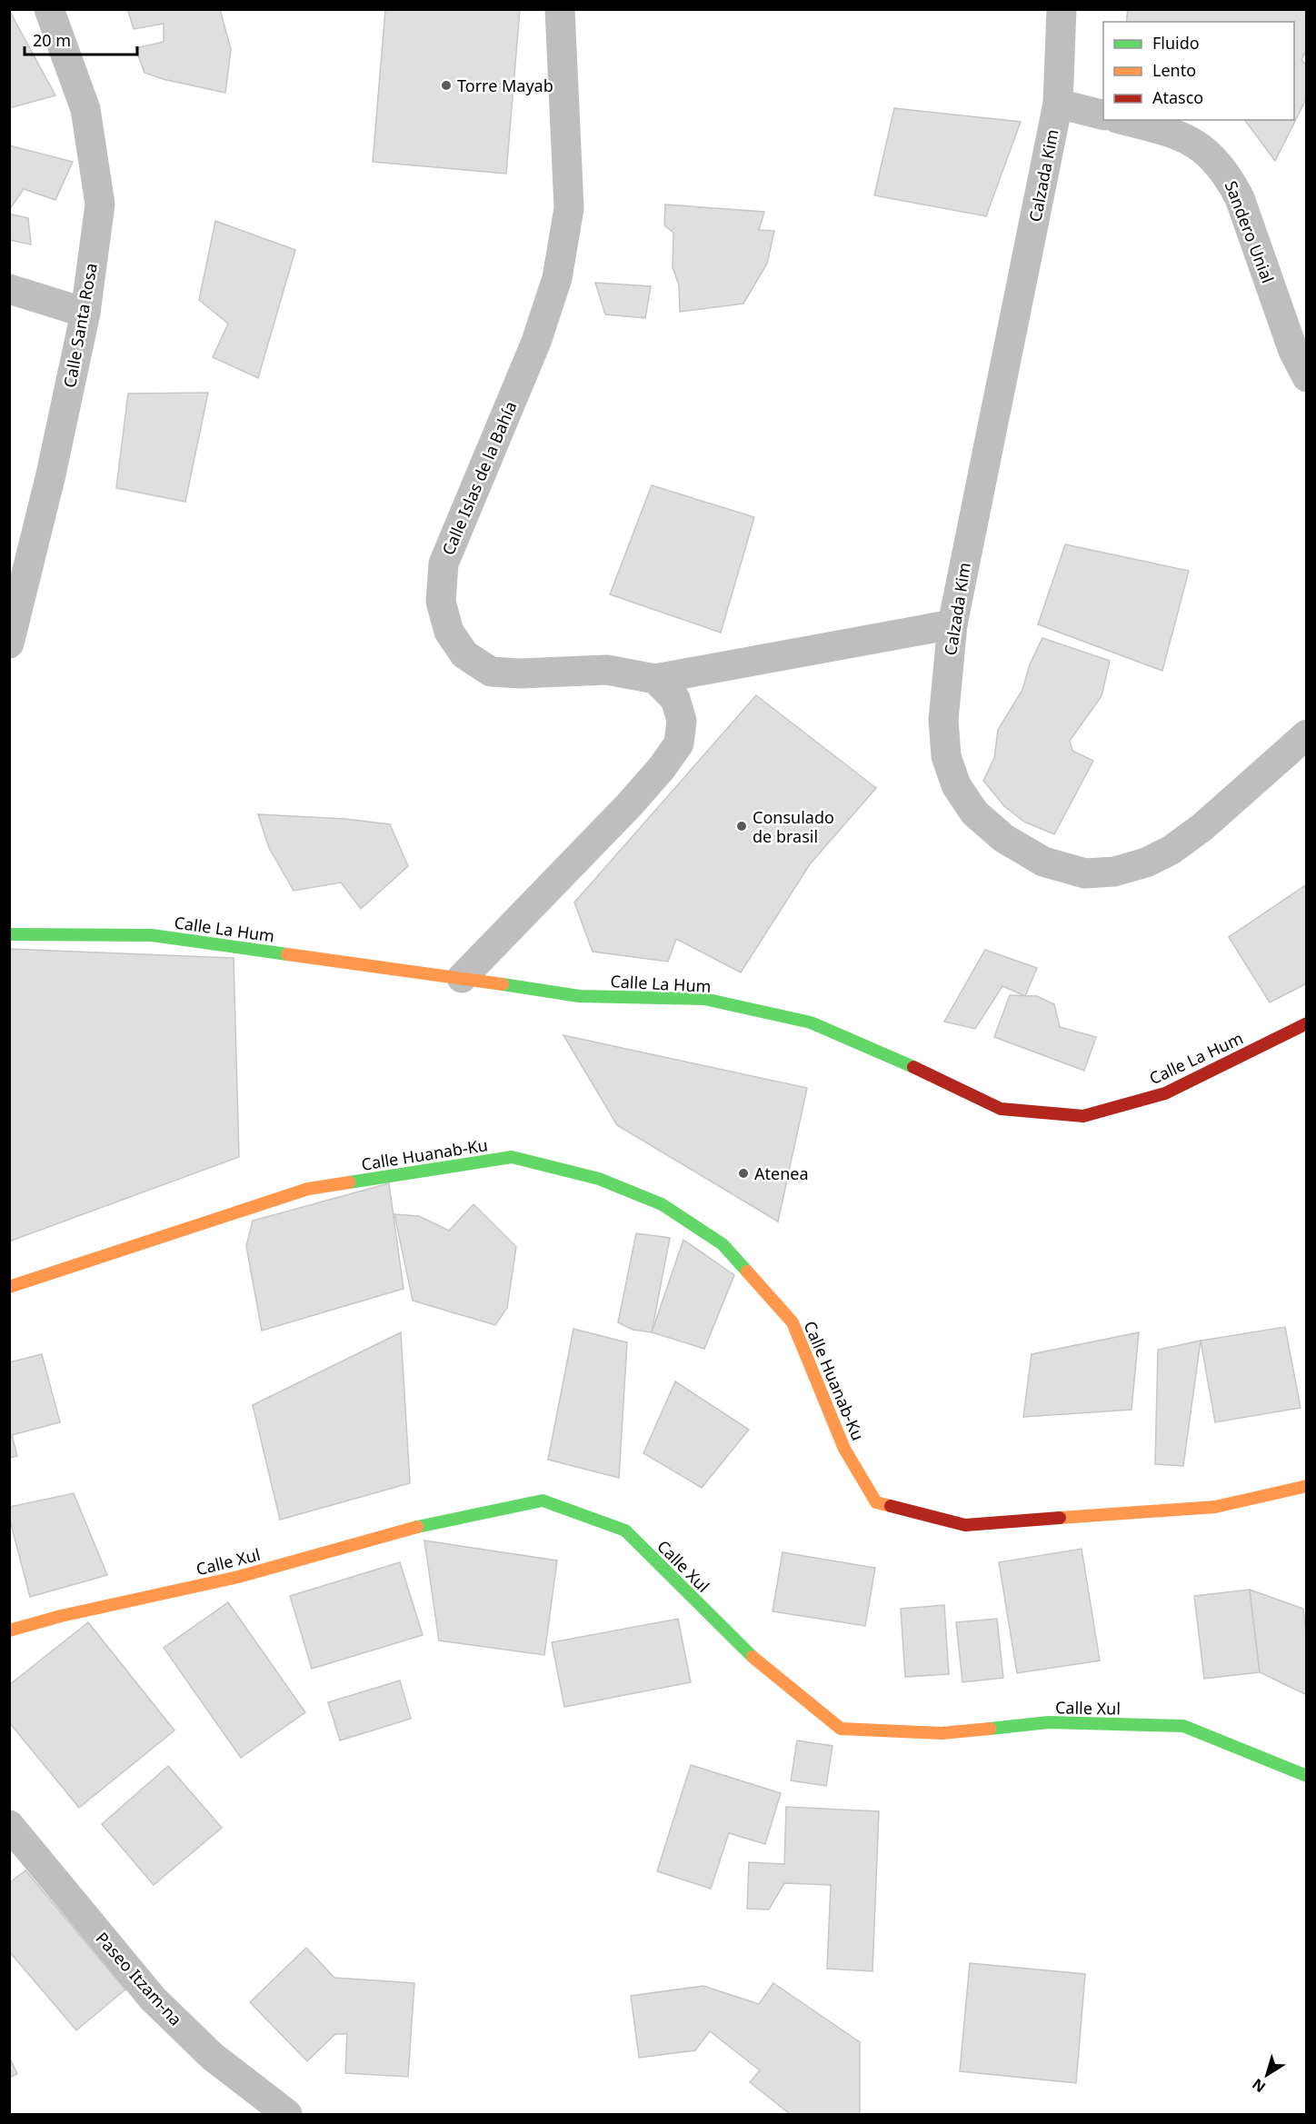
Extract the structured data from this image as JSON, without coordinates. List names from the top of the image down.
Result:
{
  "streets": {
    "street": [
      "Calzada Kim",
      "Sandero Unial",
      "Calle Santa Rosa",
      "Calle Islas de la Bahía",
      "Calle La Hum",
      "Calle Huanab-Ku",
      "Calle Xul",
      "Paseo Itzam-na"
    ]
  },
  "places": ["Torre Mayab", "Consulado de brasil", "Atenea"],
  "legend": ["Fluido", "Lento", "Atasco"],
  "scale_bar": "20 m",
  "north": "bottom left"
}
